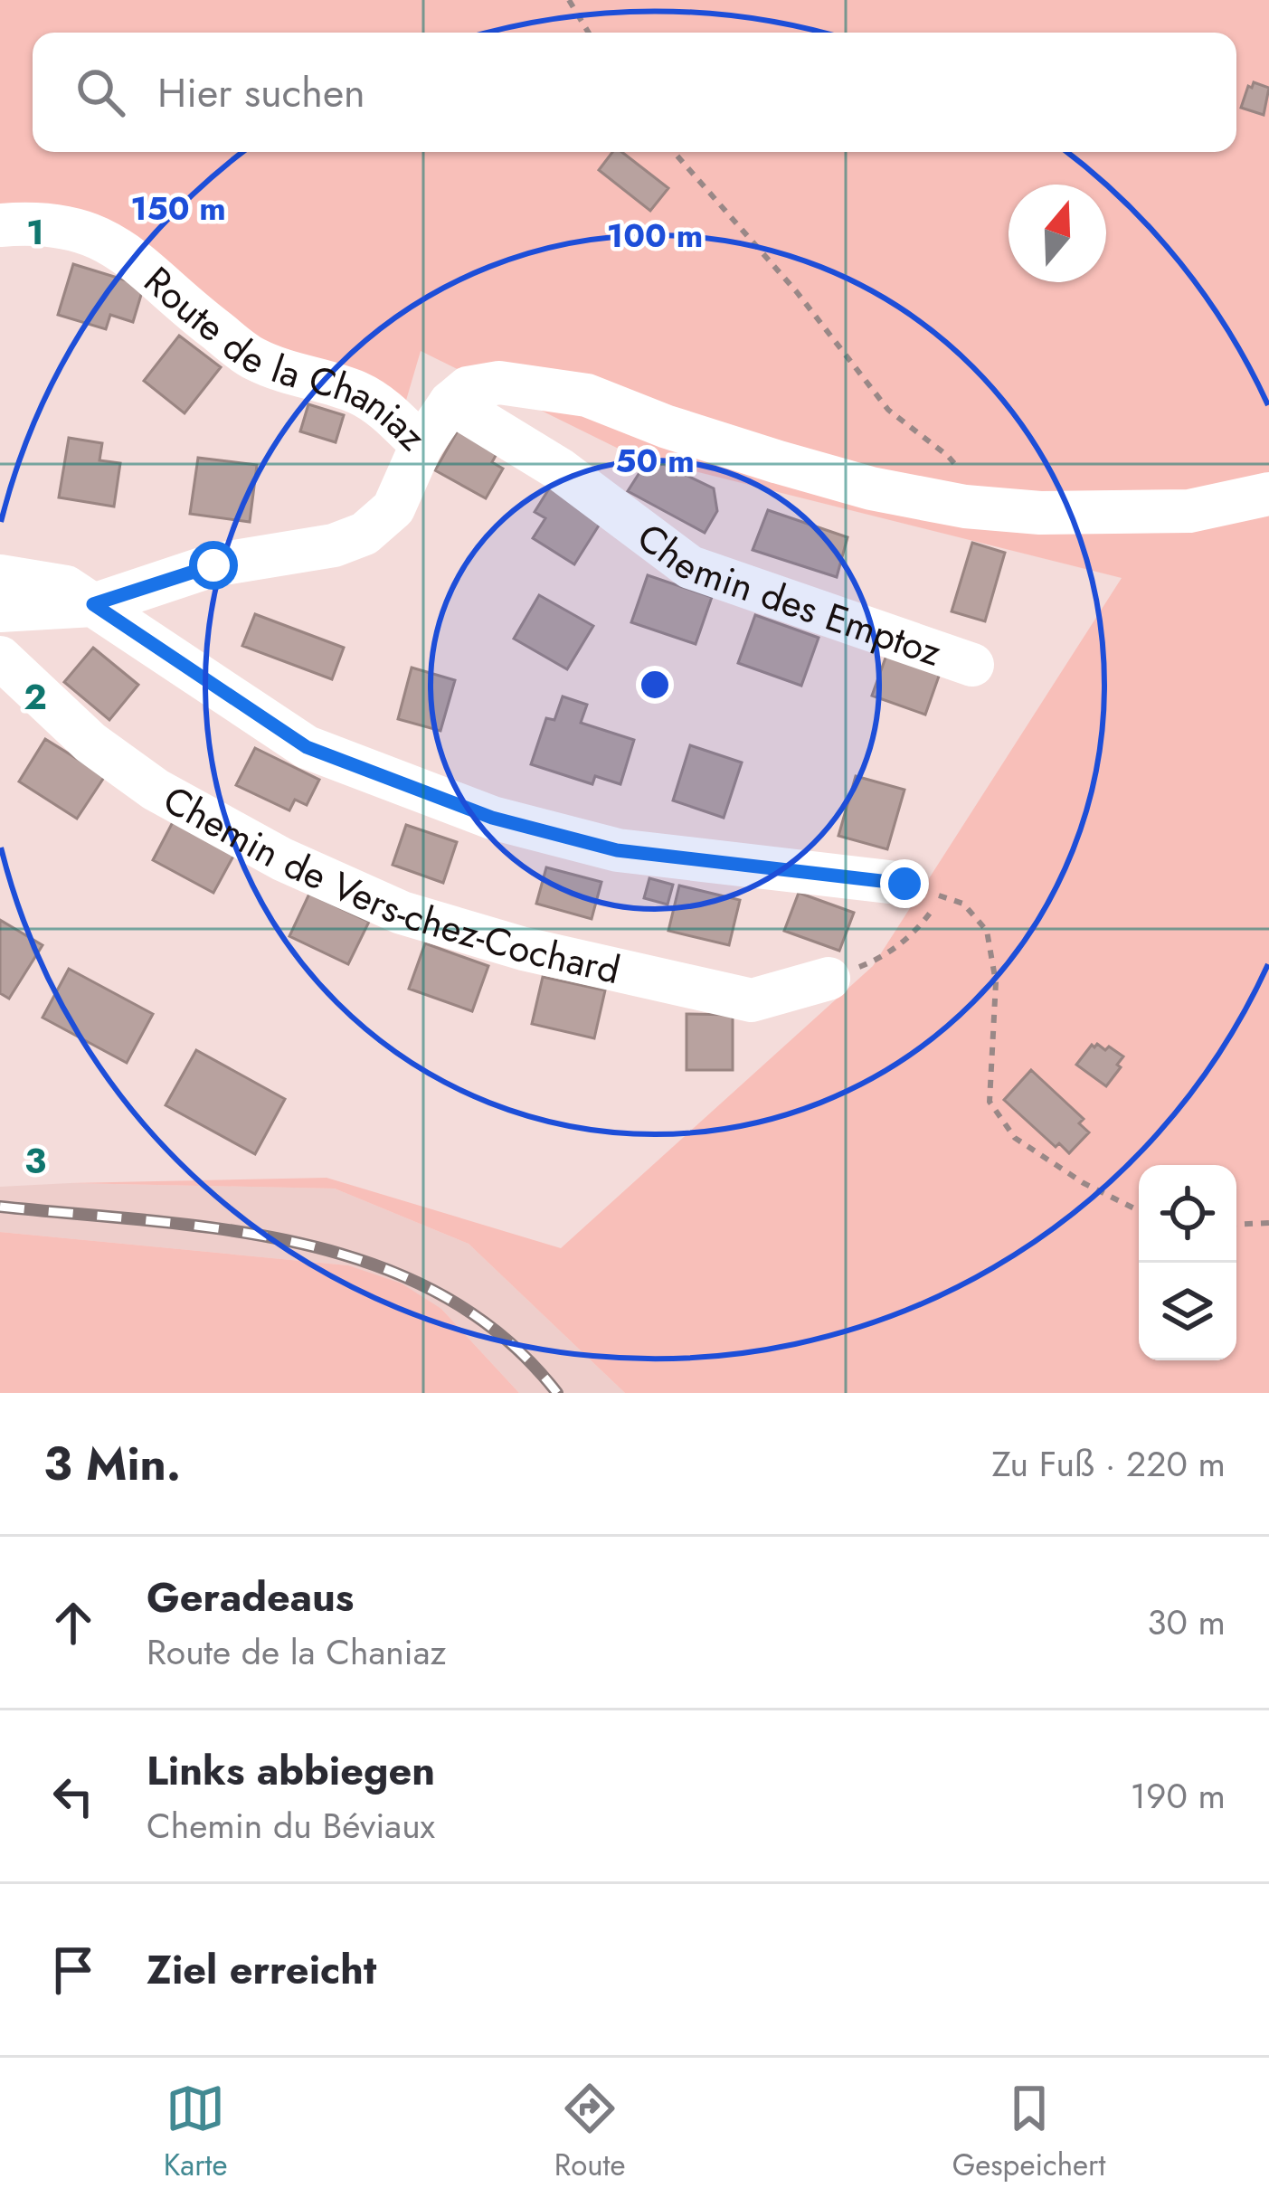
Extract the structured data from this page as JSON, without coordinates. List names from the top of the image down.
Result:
{
  "streets": {
    "street": ["Route de la Chaniaz", "Chemin des Emptoz", "Chemin de Vers-chez-Cochard"]
  },
  "north": "top",
  "page": {
    "search": "Hier suchen",
    "heading": ["3 Min.", "Zu Fuß · 220 m"],
    "list": [
      ["Geradeaus", "Route de la Chaniaz", "30 m"],
      ["Links abbiegen", "Chemin du Béviaux", "190 m"],
      "Ziel erreicht"
    ],
    "nav": ["Karte", "Route", "Gespeichert"]
  },
  "grid": {
    "rows": ["1", "2", "3"]
  },
  "rings": ["150 m", "100 m", "50 m"]
}
